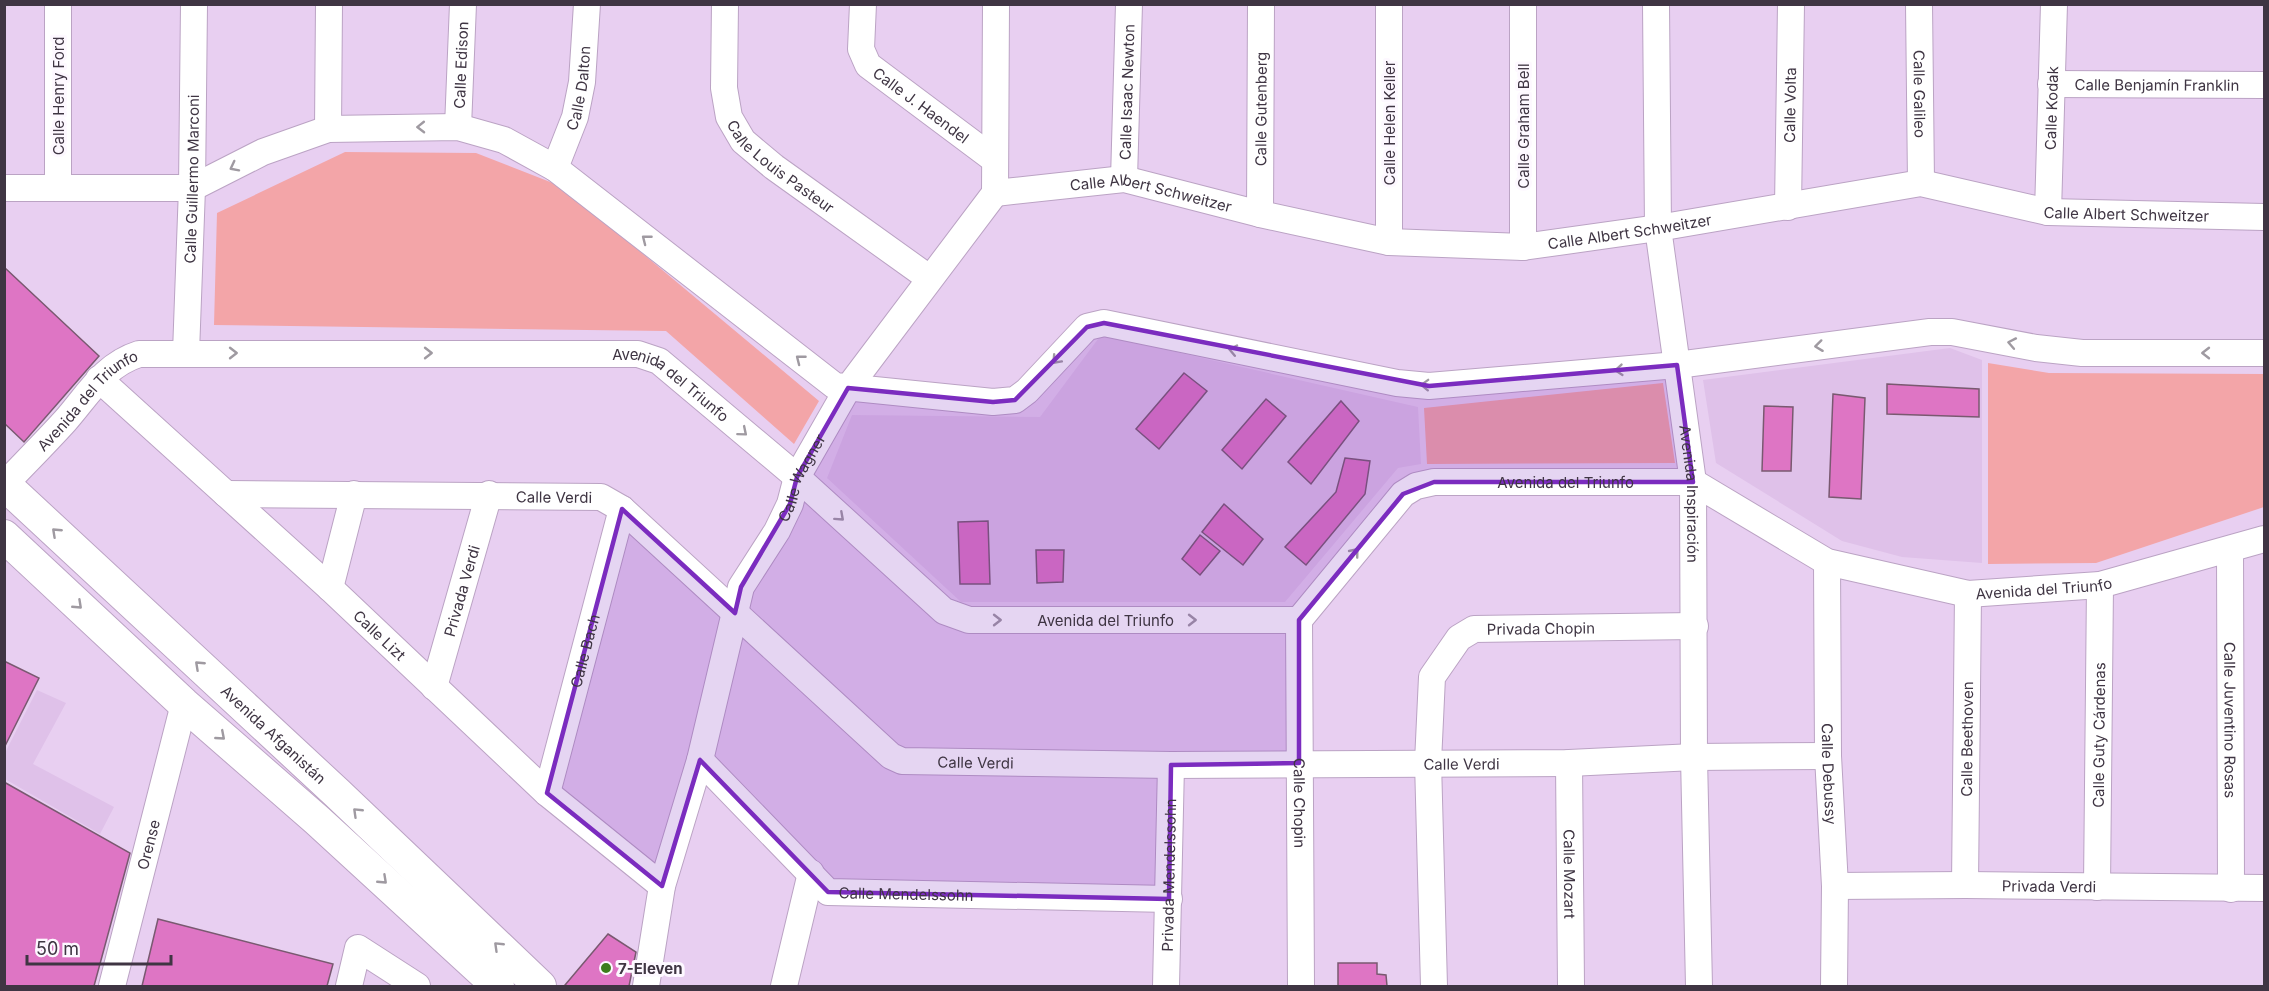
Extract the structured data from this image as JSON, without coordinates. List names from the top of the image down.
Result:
{
  "streets": {
    "main road": ["Avenida Afganistán"],
    "street": [
      "Calle Edison",
      "Calle Benjamín Franklin",
      "Calle Dalton",
      "Calle Isaac Newton",
      "Calle Galileo",
      "Calle Henry Ford",
      "Calle J. Haendel",
      "Calle Volta",
      "Calle Kodak",
      "Calle Gutenberg",
      "Calle Helen Keller",
      "Calle Graham Bell",
      "Calle Louis Pasteur",
      "Calle Guillermo Marconi",
      "Calle Albert Schweitzer",
      "Avenida del Triunfo",
      "Calle Wagner",
      "Avenida Inspiración",
      "Calle Verdi",
      "Privada Verdi",
      "Privada Chopin",
      "Calle Lizt",
      "Calle Bach",
      "Calle Juventino Rosas",
      "Calle Guty Cárdenas",
      "Calle Beethoven",
      "Calle Debussy",
      "Calle Chopin",
      "Orense",
      "Calle Mozart",
      "Privada Mendelssohn",
      "Calle Mendelssohn"
    ]
  },
  "crossings": [
    ["Calle Benjamín Franklin", "Calle Kodak"],
    ["Calle Isaac Newton", "Calle Albert Schweitzer"],
    ["Calle Galileo", "Calle Albert Schweitzer"],
    ["Calle Volta", "Calle Albert Schweitzer"],
    ["Calle Kodak", "Calle Albert Schweitzer"],
    ["Calle Gutenberg", "Calle Albert Schweitzer"],
    ["Calle Helen Keller", "Calle Albert Schweitzer"],
    ["Calle Graham Bell", "Calle Albert Schweitzer"],
    ["Calle Louis Pasteur", "Calle Wagner"],
    ["Calle Guillermo Marconi", "Avenida del Triunfo"],
    ["Calle Albert Schweitzer", "Calle Wagner"],
    ["Calle Albert Schweitzer", "Avenida Inspiración"],
    ["Avenida del Triunfo", "Calle Wagner"],
    ["Avenida del Triunfo", "Avenida Inspiración"],
    ["Avenida del Triunfo", "Calle Lizt"],
    ["Avenida del Triunfo", "Calle Juventino Rosas"],
    ["Avenida del Triunfo", "Avenida Afganistán"],
    ["Avenida del Triunfo", "Calle Guty Cárdenas"],
    ["Avenida del Triunfo", "Calle Beethoven"],
    ["Avenida del Triunfo", "Calle Debussy"],
    ["Avenida del Triunfo", "Calle Chopin"],
    ["Calle Wagner", "Calle Verdi"],
    ["Calle Wagner", "Calle Lizt"],
    ["Calle Wagner", "Calle Mendelssohn"],
    ["Avenida Inspiración", "Calle Verdi"],
    ["Avenida Inspiración", "Privada Chopin"],
    ["Calle Verdi", "Privada Verdi"],
    ["Calle Verdi", "Privada Chopin"],
    ["Calle Verdi", "Calle Lizt"],
    ["Calle Verdi", "Calle Bach"],
    ["Calle Verdi", "Calle Debussy"],
    ["Calle Verdi", "Calle Chopin"],
    ["Calle Verdi", "Calle Mozart"],
    ["Calle Verdi", "Privada Mendelssohn"],
    ["Privada Verdi", "Calle Lizt"],
    ["Privada Verdi", "Calle Juventino Rosas"],
    ["Privada Verdi", "Calle Guty Cárdenas"],
    ["Privada Verdi", "Calle Beethoven"],
    ["Privada Verdi", "Calle Debussy"],
    ["Calle Lizt", "Calle Bach"],
    ["Privada Mendelssohn", "Calle Mendelssohn"]
  ],
  "places": ["7-Eleven"],
  "scale_bar": "50 m"
}
